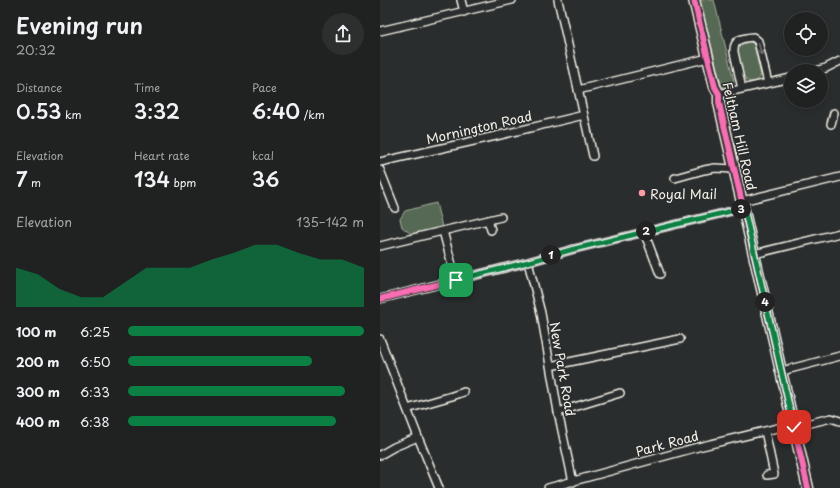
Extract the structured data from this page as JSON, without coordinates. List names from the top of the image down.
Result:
{
  "streets": {
    "street": [
      "Mornington Road",
      "Feltham Hill Road",
      "New Park Road",
      "Park Road"
    ]
  },
  "crossings": [
    ["Feltham Hill Road", "Park Road"],
    ["New Park Road", "Park Road"]
  ],
  "places": ["Royal Mail"],
  "page": {
    "heading": ["Evening run", "20:32"],
    "stats": [
      ["Distance", "0.53 km"],
      ["Time", "3:32"],
      ["Pace", "6:40 /km"],
      ["Elevation", "7 m"],
      ["Heart rate", "134 bpm"],
      ["kcal", "36"]
    ],
    "pins": [
      "3",
      "2",
      "1",
      "4"
    ],
    "chart": ["Elevation", "135–142 m"],
    "list": [
      {
        "name": "100 m",
        "note": "6:25"
      },
      {
        "name": "200 m",
        "note": "6:50"
      },
      {
        "name": "300 m",
        "note": "6:33"
      },
      {
        "name": "400 m",
        "note": "6:38"
      }
    ]
  }
}
